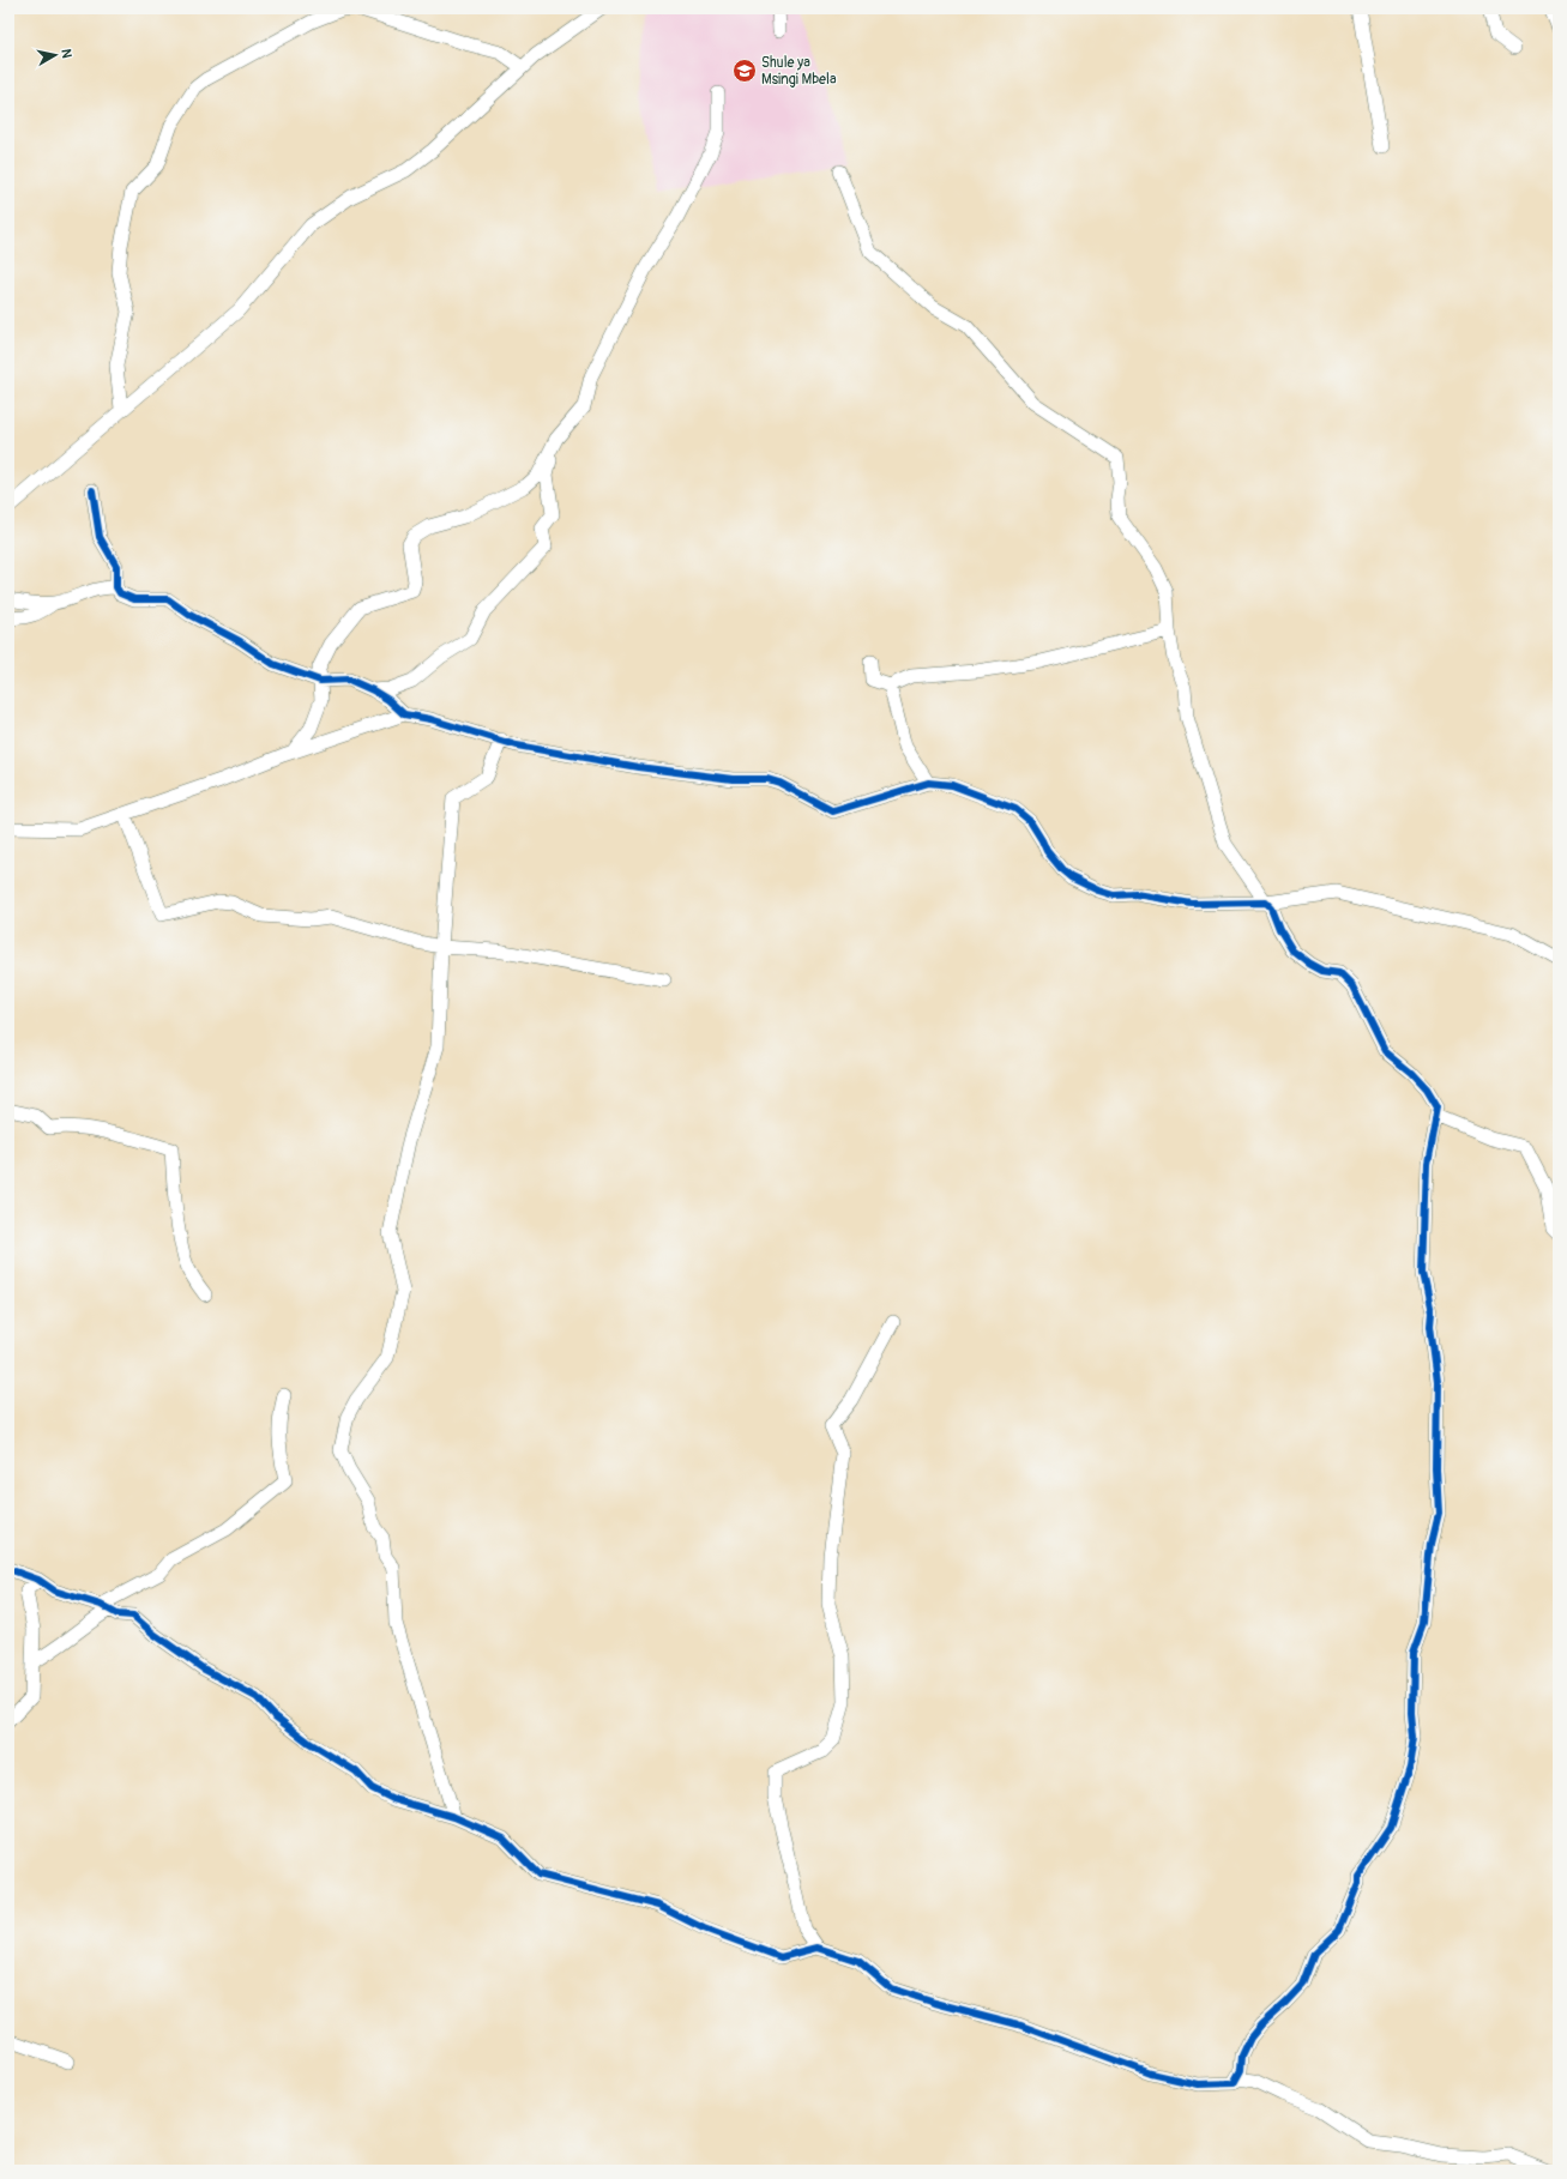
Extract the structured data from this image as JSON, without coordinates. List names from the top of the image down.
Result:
{
  "places": {
    "school or university": ["Shule ya Msingi Mbela"]
  },
  "north": "right"
}
